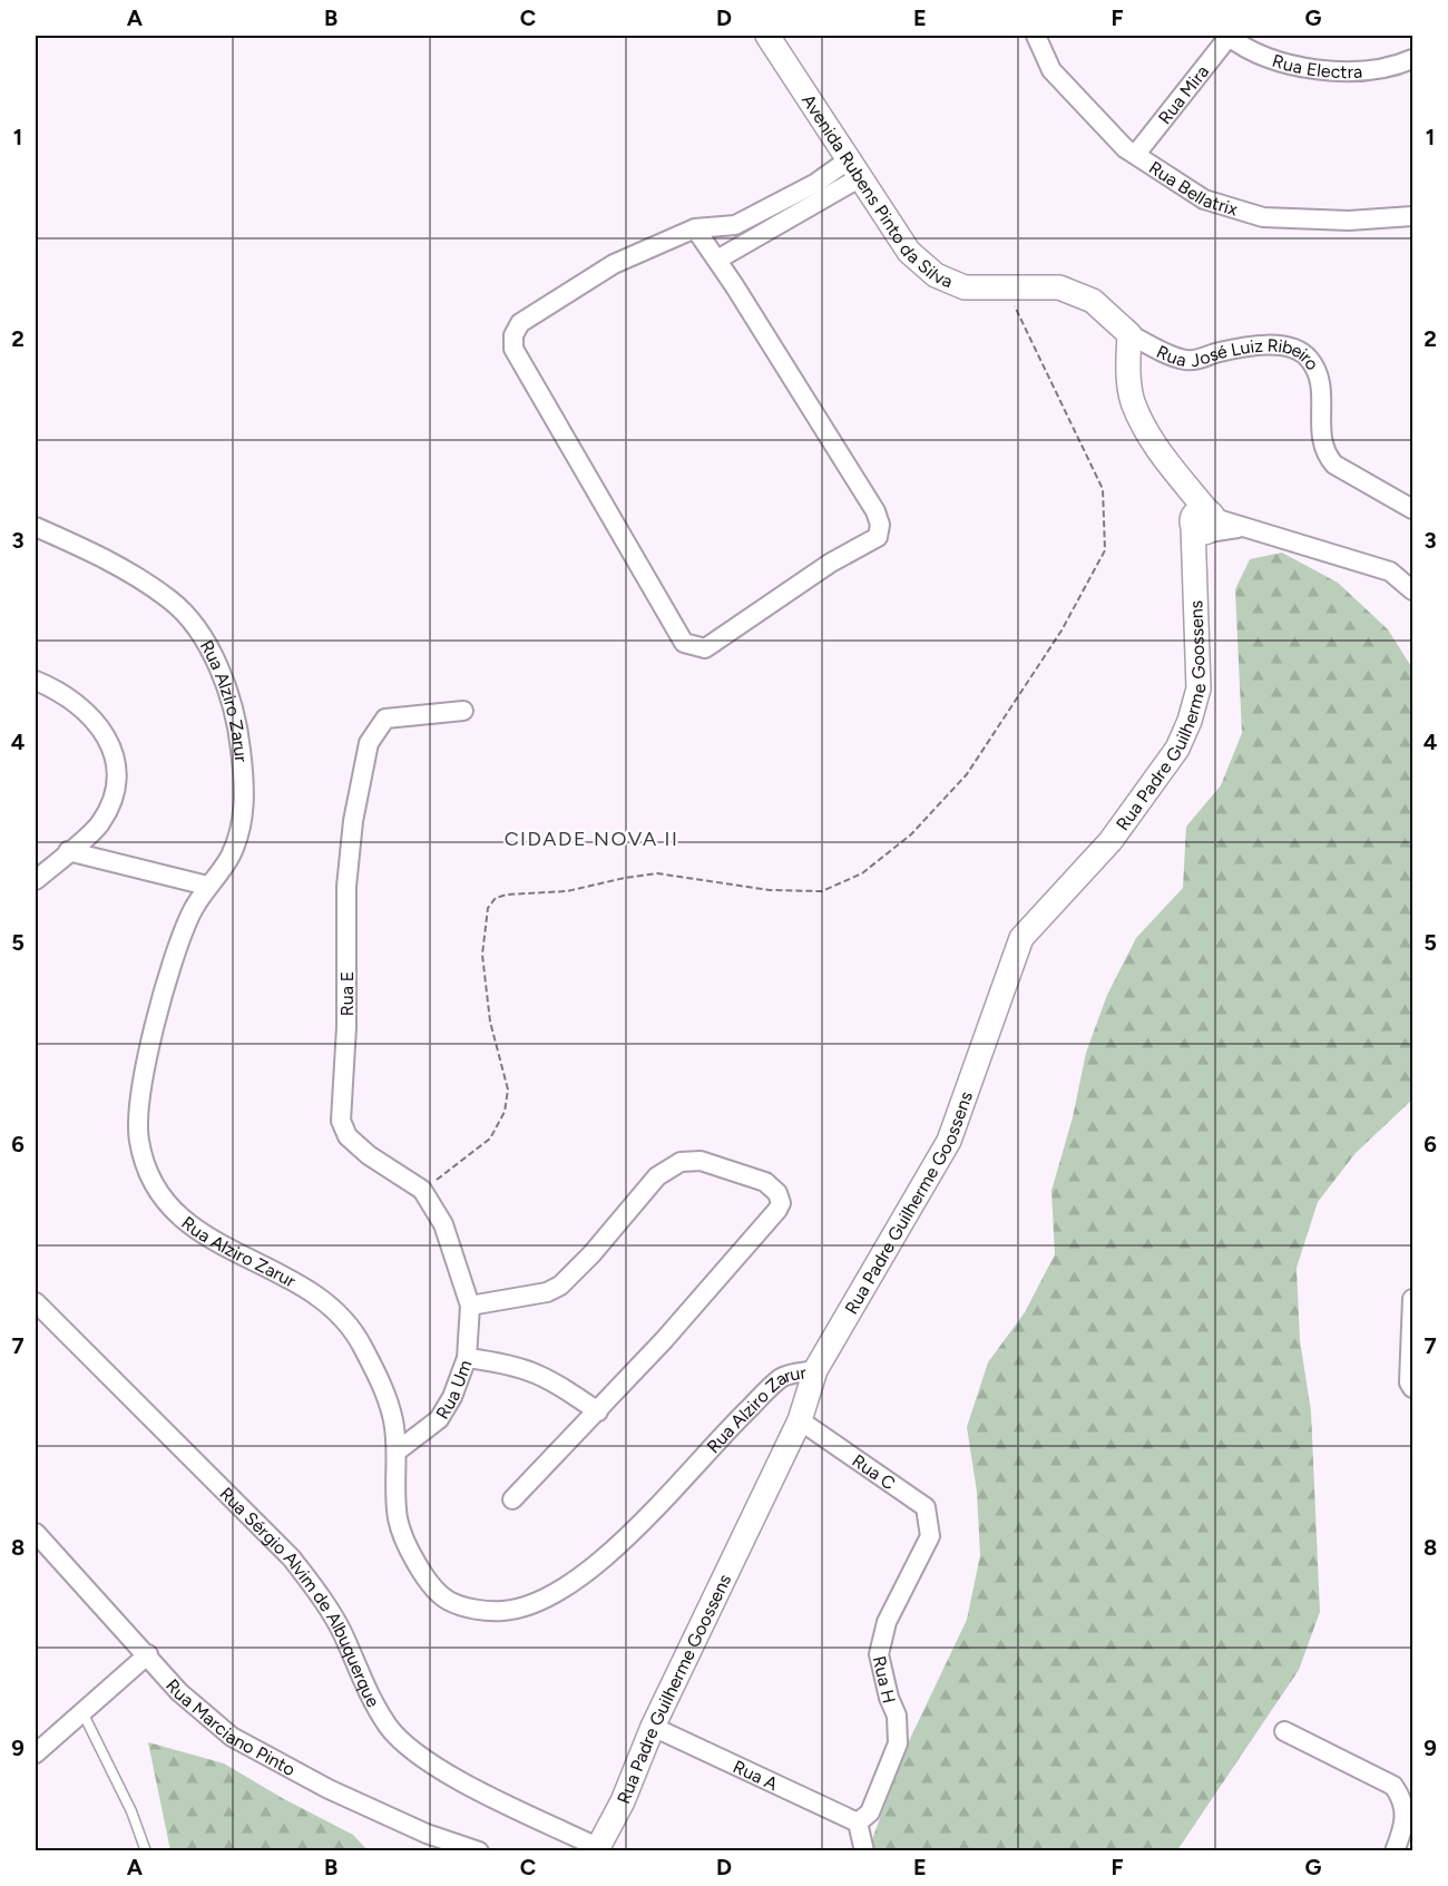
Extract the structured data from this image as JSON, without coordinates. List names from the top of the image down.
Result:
{
  "streets": {
    "street": [
      "Rua Electra",
      "Rua Mira",
      "Rua Bellatrix",
      "Avenida Rubens Pinto da Silva",
      "Rua José Luiz Ribeiro",
      "Rua Alziro Zarur",
      "Rua Padre Guilherme Goossens",
      "Rua E",
      "Rua Um",
      "Rua C",
      "Rua Sérgio Alvim de Albuquerque",
      "Rua H",
      "Rua Marciano Pinto",
      "Rua A"
    ]
  },
  "crossings": [
    ["Rua Electra", "Rua Mira"],
    ["Rua Mira", "Rua Bellatrix"],
    ["Avenida Rubens Pinto da Silva", "Rua José Luiz Ribeiro"],
    ["Rua Alziro Zarur", "Rua Padre Guilherme Goossens"],
    ["Rua Alziro Zarur", "Rua Um"],
    ["Rua Padre Guilherme Goossens", "Rua C"],
    ["Rua Padre Guilherme Goossens", "Rua Sérgio Alvim de Albuquerque"],
    ["Rua Padre Guilherme Goossens", "Rua A"],
    ["Rua E", "Rua Um"],
    ["Rua C", "Rua H"],
    ["Rua H", "Rua A"]
  ],
  "districts": ["CIDADE NOVA II"],
  "grid": {
    "columns": [
      "A",
      "B",
      "C",
      "D",
      "E",
      "F",
      "G"
    ],
    "rows": [
      "1",
      "2",
      "3",
      "4",
      "5",
      "6",
      "7",
      "8",
      "9"
    ]
  }
}
